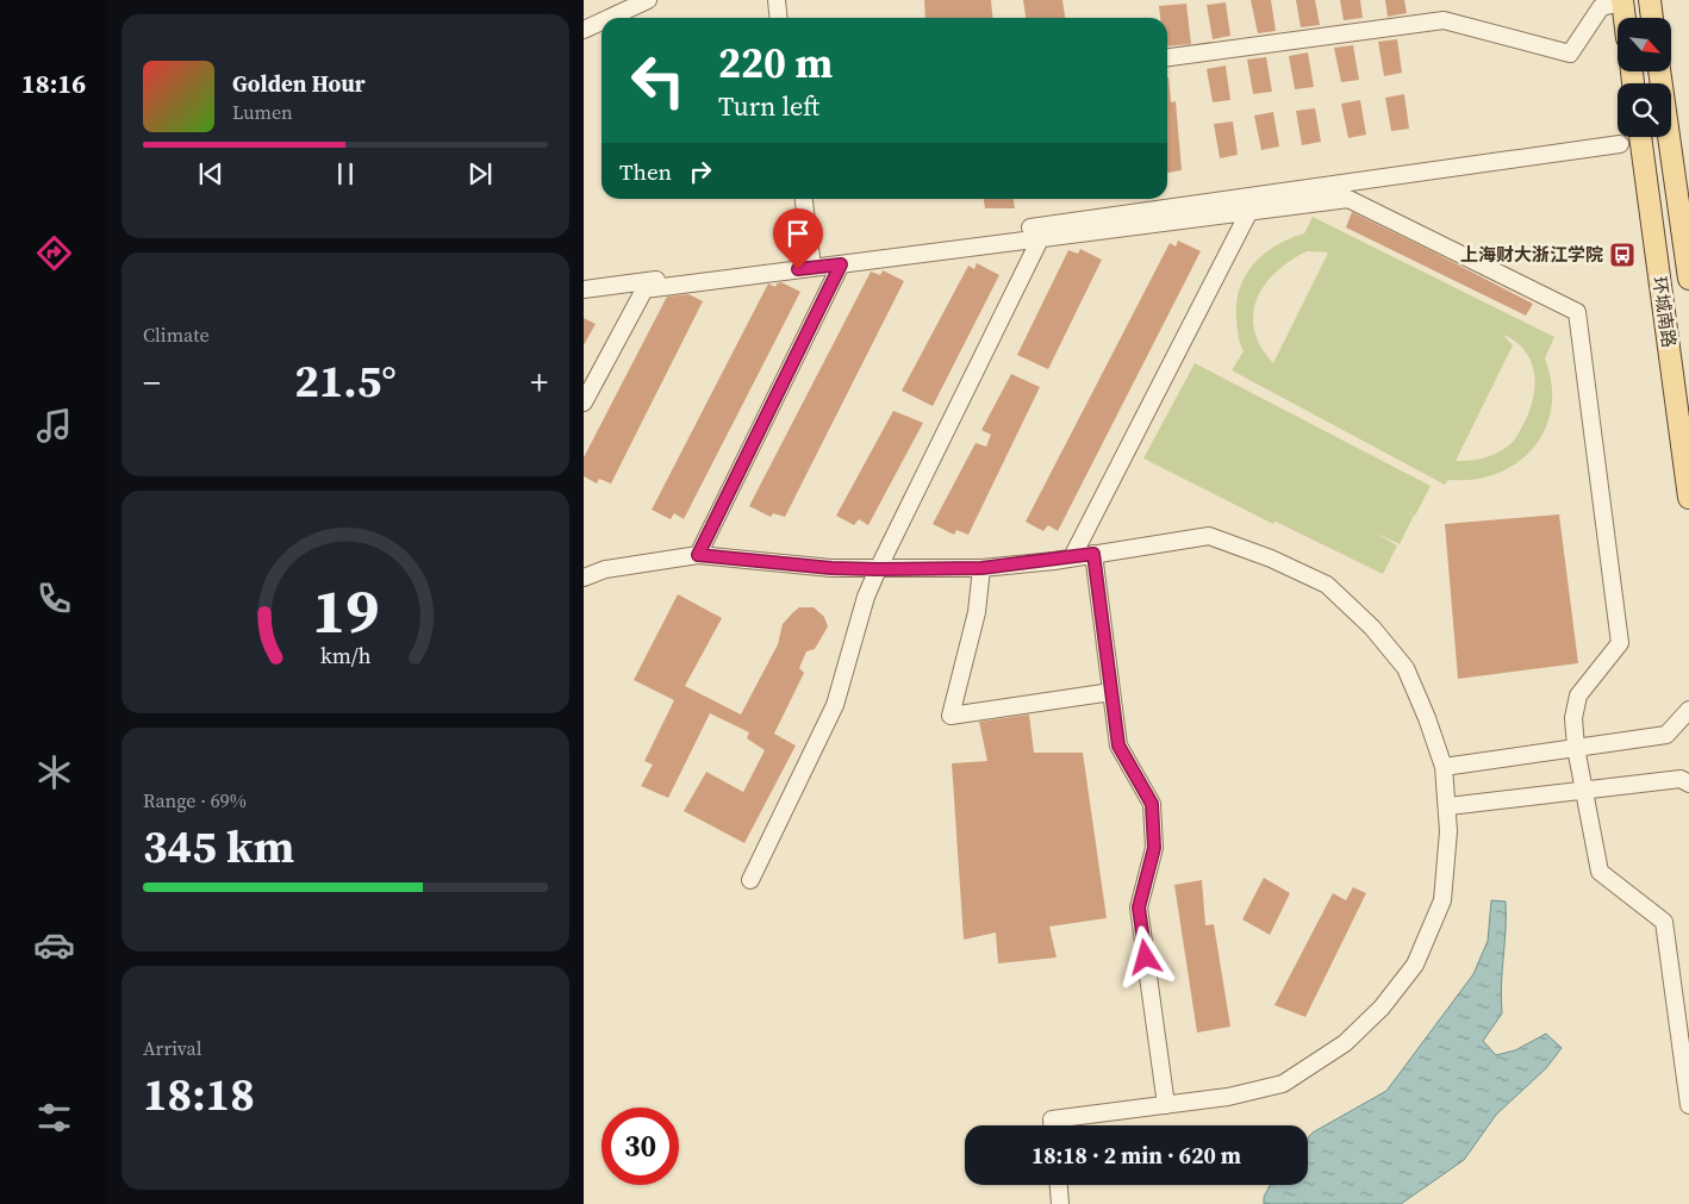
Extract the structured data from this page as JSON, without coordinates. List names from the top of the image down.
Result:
{
  "streets": {
    "main road": ["环城南路"]
  },
  "places": {
    "bus stop": ["上海财大浙江学院"]
  },
  "north": "bottom right",
  "page": {
    "tabs": "18:16",
    "turn": ["220 m", "Turn left"],
    "song": ["Golden Hour", "Lumen"],
    "then": "Then",
    "tile": [
      "Climate",
      ["Range · 69%", "345 km"],
      ["Arrival", "18:18"]
    ],
    "heat": ["−", "21.5°", "+"],
    "limit": "30",
    "trip": "18:18 · 2 min · 620 m",
    "gauge": ["19", "km/h"]
  }
}
